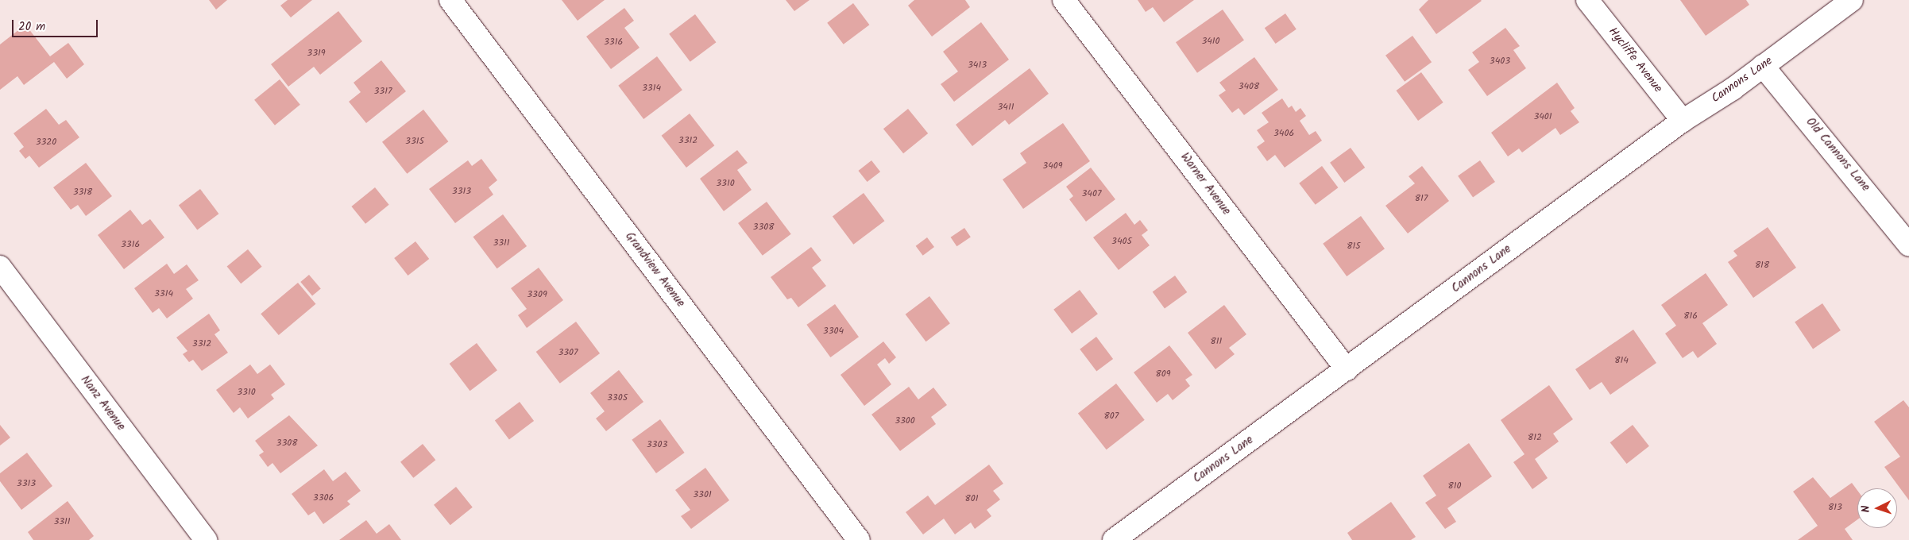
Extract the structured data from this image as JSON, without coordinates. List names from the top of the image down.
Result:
{
  "streets": {
    "street": [
      "Hycliffe Avenue",
      "Cannons Lane",
      "Old Cannons Lane",
      "Warner Avenue",
      "Grandview Avenue",
      "Nanz Avenue"
    ]
  },
  "crossings": [
    ["Hycliffe Avenue", "Cannons Lane"],
    ["Cannons Lane", "Old Cannons Lane"],
    ["Cannons Lane", "Warner Avenue"]
  ],
  "house_numbers": [
    "3410",
    "3316",
    "3319",
    "3403",
    "3413",
    "3408",
    "3314",
    "3317",
    "3411",
    "3401",
    "3406",
    "3312",
    "3315",
    "3320",
    "3409",
    "3310",
    "3313",
    "3318",
    "3407",
    "817",
    "3308",
    "3405",
    "3311",
    "3316",
    "815",
    "818",
    "3314",
    "3309",
    "816",
    "3304",
    "811",
    "3312",
    "3307",
    "814",
    "809",
    "3310",
    "3305",
    "807",
    "3300",
    "812",
    "3308",
    "3303",
    "3313",
    "810",
    "3301",
    "3306",
    "801",
    "813",
    "3311"
  ],
  "scale_bar": "20 m",
  "north": "left"
}
